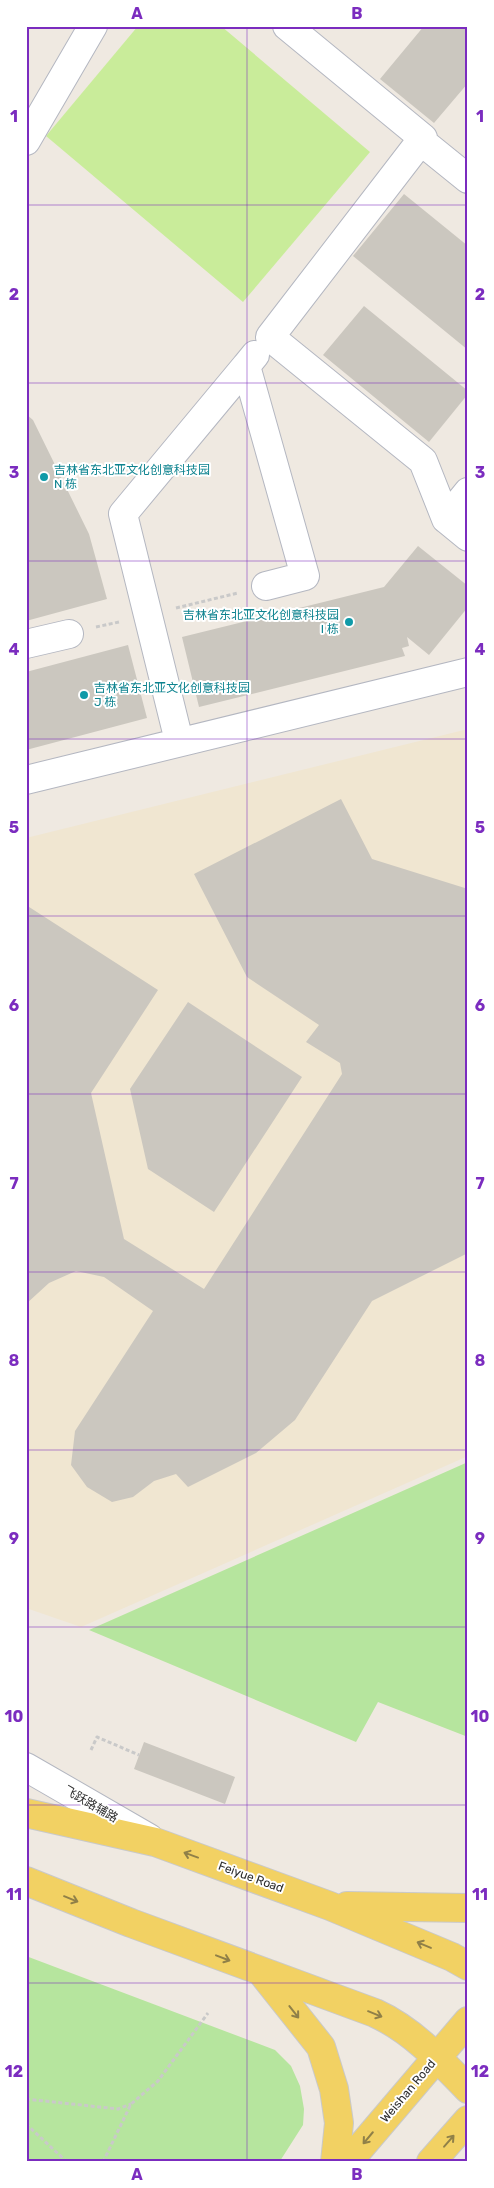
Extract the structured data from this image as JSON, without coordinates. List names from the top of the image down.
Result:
{
  "streets": {
    "main road": ["Feiyue Road", "Weishan Road"],
    "street": ["飞跃路辅路"]
  },
  "crossings": [
    ["飞跃路辅路", "Feiyue Road"]
  ],
  "places": ["吉林省东北亚文化创意科技园 N 栋", "吉林省东北亚文化创意科技园 I 栋", "吉林省东北亚文化创意科技园 J 栋"],
  "grid": {
    "columns": ["A", "B"],
    "rows": [
      "1",
      "2",
      "3",
      "4",
      "5",
      "6",
      "7",
      "8",
      "9",
      "10",
      "11",
      "12"
    ]
  }
}
